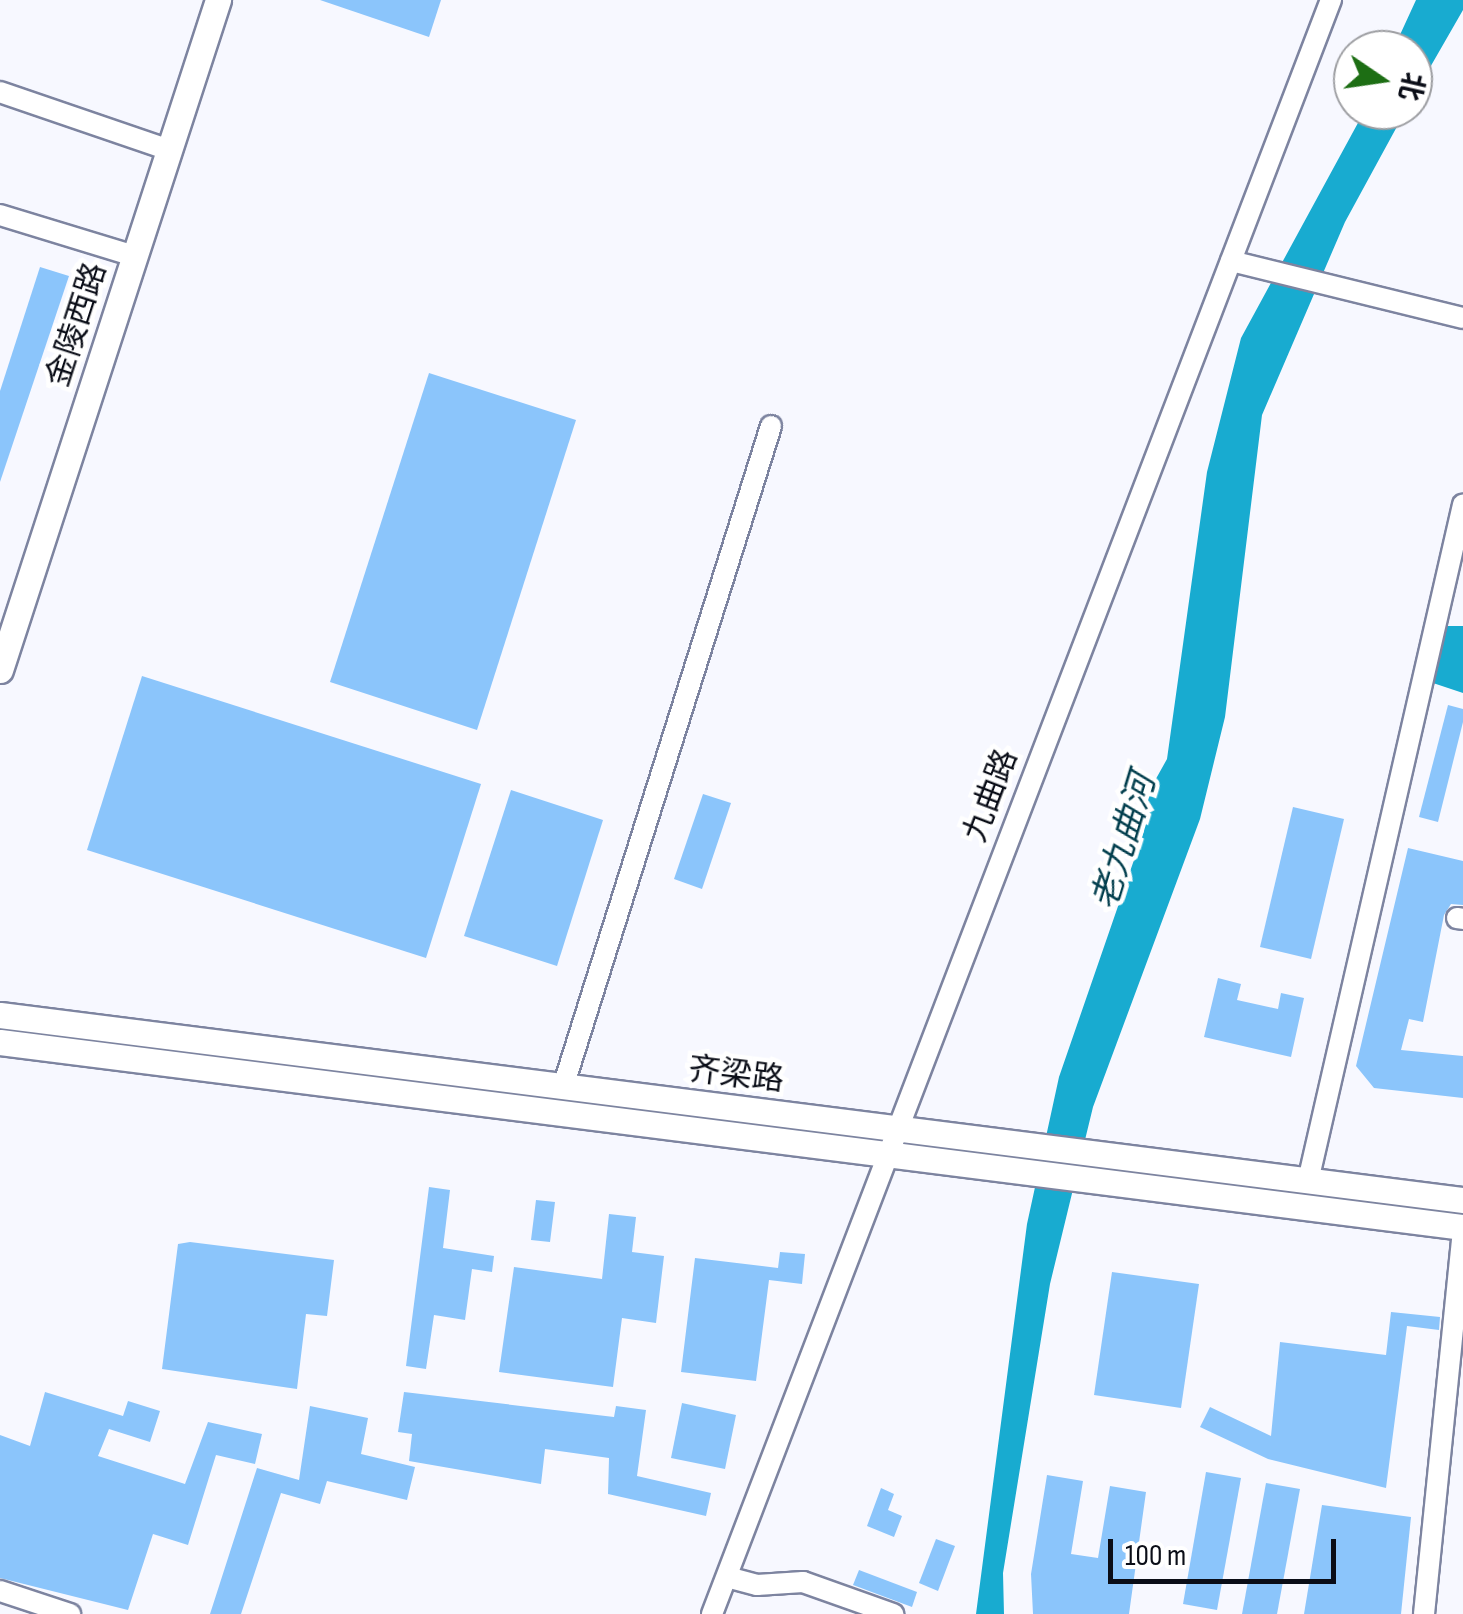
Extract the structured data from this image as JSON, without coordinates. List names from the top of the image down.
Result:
{
  "streets": {
    "main road": ["金陵西路", "齐梁路"],
    "street": ["九曲路"]
  },
  "crossings": [
    ["九曲路", "齐梁路"]
  ],
  "water": ["老九曲河"],
  "scale_bar": "100 m",
  "north": "right"
}
